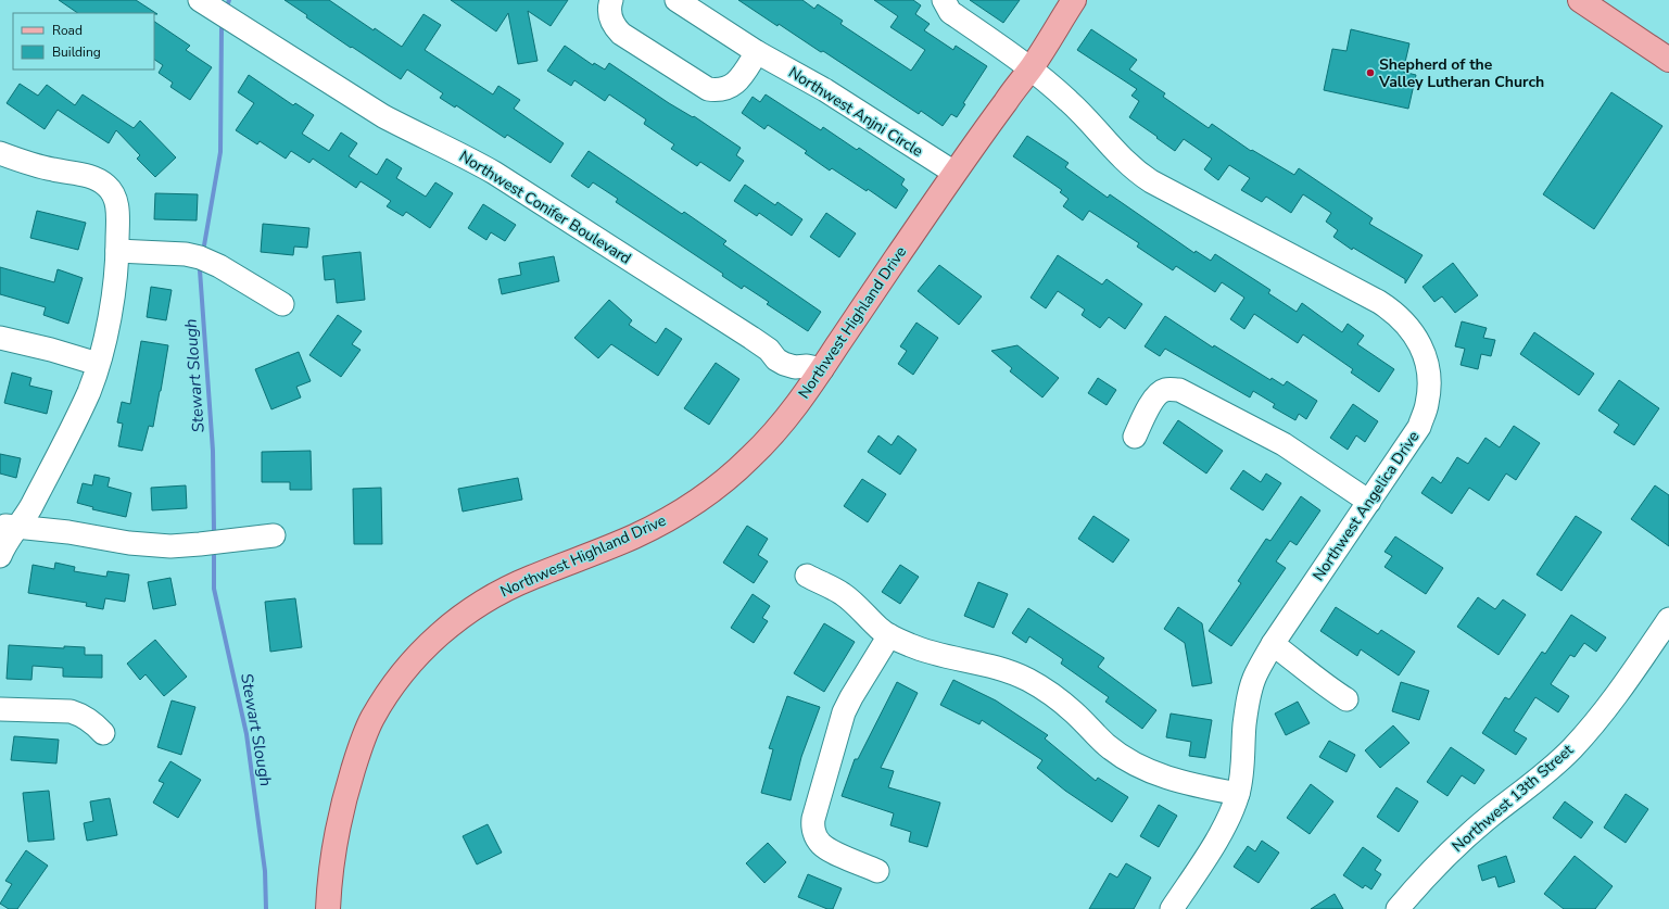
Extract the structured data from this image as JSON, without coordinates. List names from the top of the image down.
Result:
{
  "streets": {
    "main road": ["Northwest Highland Drive"],
    "street": [
      "Northwest Anjni Circle",
      "Northwest Conifer Boulevard",
      "Northwest Angelica Drive",
      "Northwest 13th Street"
    ]
  },
  "crossings": [
    ["Northwest Anjni Circle", "Northwest Highland Drive"],
    ["Northwest Conifer Boulevard", "Northwest Highland Drive"],
    ["Northwest Highland Drive", "Northwest Angelica Drive"]
  ],
  "water": ["Stewart Slough"],
  "places": ["Shepherd of the Valley Lutheran Church"],
  "legend": ["Road", "Building"]
}
